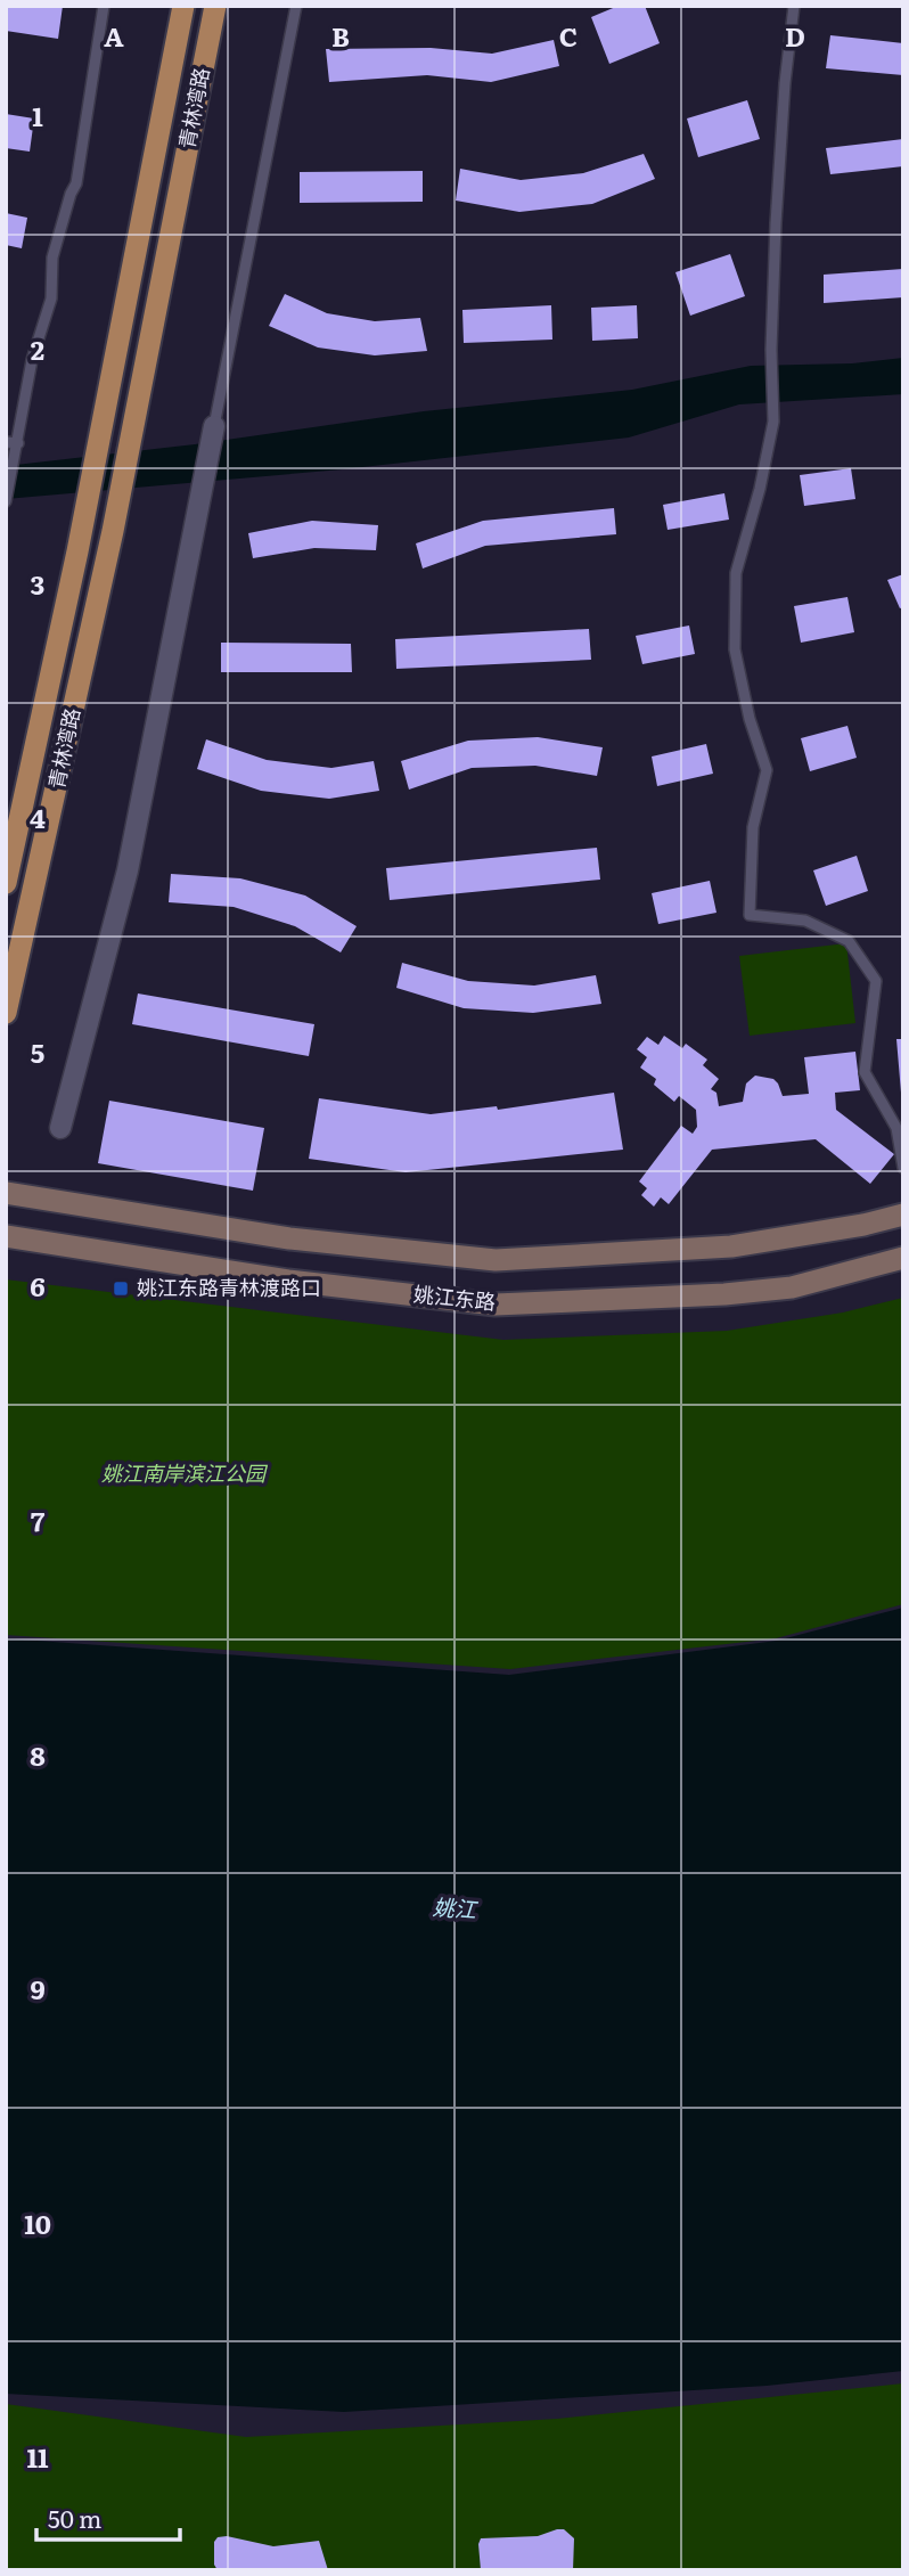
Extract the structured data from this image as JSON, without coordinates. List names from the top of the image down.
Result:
{
  "streets": {
    "main road": ["青林湾路", "姚江东路"]
  },
  "water": ["姚江"],
  "parks": ["姚江南岸滨江公园"],
  "places": {
    "transit": ["姚江东路青林渡路口"]
  },
  "scale_bar": "50 m",
  "grid": {
    "columns": [
      "A",
      "B",
      "C",
      "D"
    ],
    "rows": [
      "1",
      "2",
      "3",
      "4",
      "5",
      "6",
      "7",
      "8",
      "9",
      "10",
      "11"
    ]
  }
}
